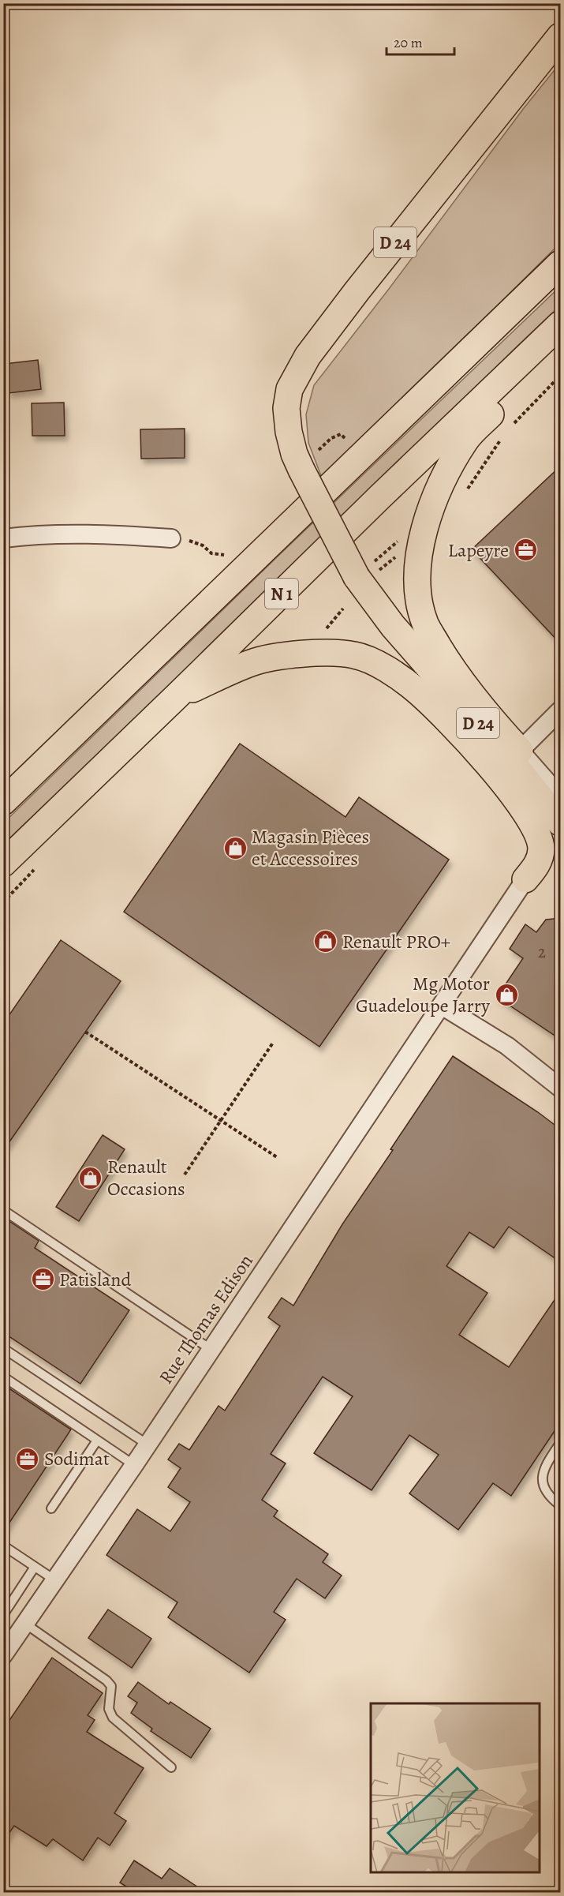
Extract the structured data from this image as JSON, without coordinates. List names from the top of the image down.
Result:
{
  "streets": {
    "main road": ["D 24", "N 1"],
    "street": ["Rue Thomas Edison"]
  },
  "places": {
    "office": ["Lapeyre", "Patisland", "Sodimat"],
    "shop": [
      "Magasin Pièces et Accessoires",
      "Renault PRO+",
      "Mg Motor Guadeloupe Jarry",
      "Renault Occasions"
    ]
  },
  "house_numbers": ["2"],
  "scale_bar": "20 m"
}
